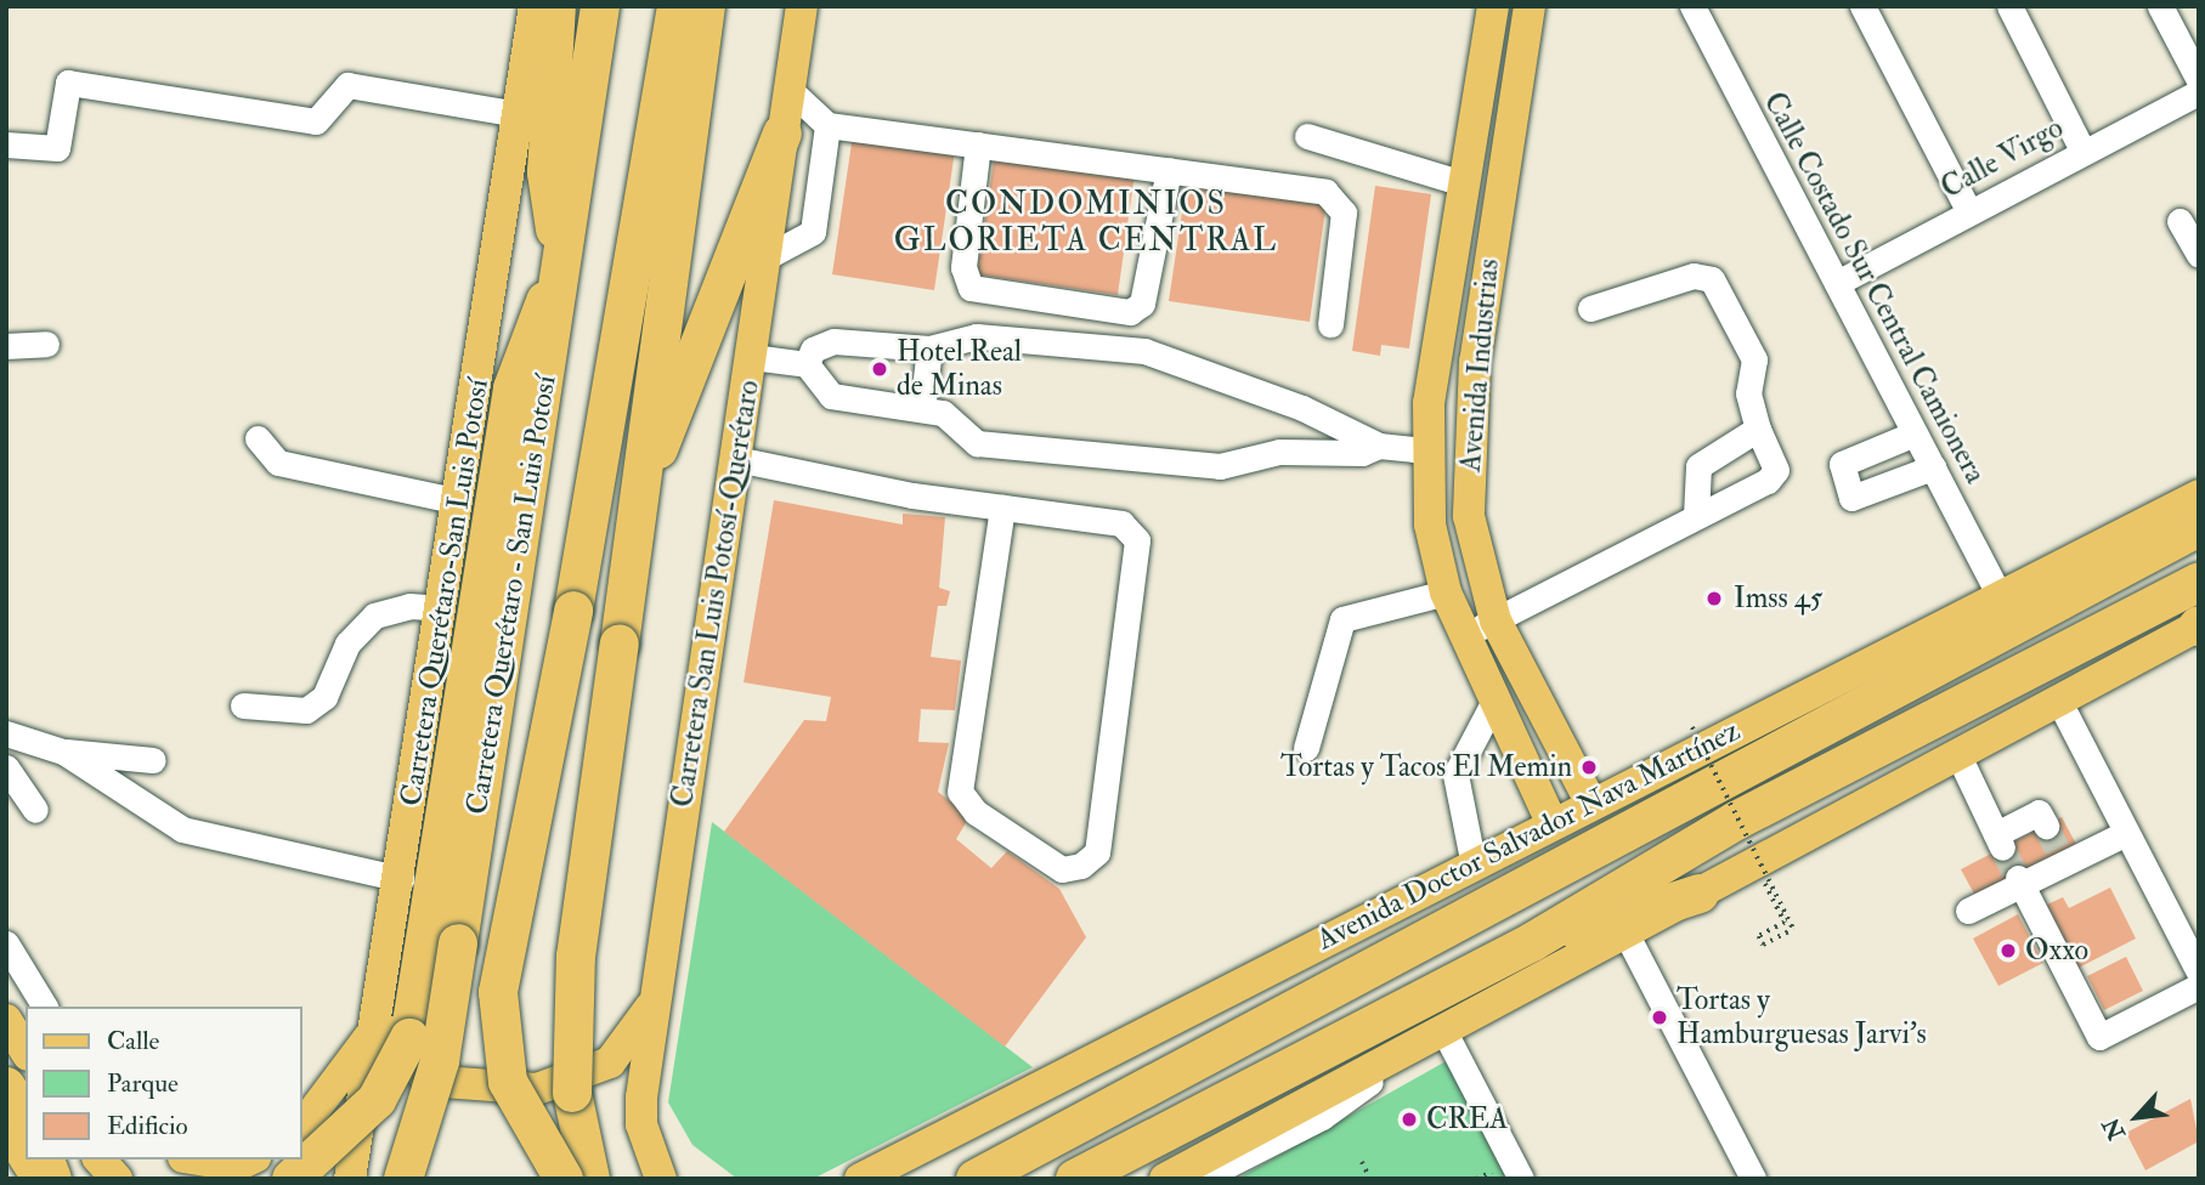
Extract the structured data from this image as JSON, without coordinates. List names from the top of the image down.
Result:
{
  "streets": {
    "highway": ["Carretera Querétaro - San Luis Potosí", "Avenida Doctor Salvador Nava Martínez"],
    "main road": ["Avenida Industrias", "Carretera Querétaro-San Luis Potosí", "Carretera San Luis Potosí-Querétaro"],
    "street": ["Calle Virgo", "Calle Costado Sur Central Camionera"]
  },
  "crossings": [
    ["Calle Virgo", "Calle Costado Sur Central Camionera"],
    ["Calle Costado Sur Central Camionera", "Avenida Doctor Salvador Nava Martínez"],
    ["Avenida Industrias", "Avenida Doctor Salvador Nava Martínez"]
  ],
  "districts": ["CONDOMINIOS GLORIETA CENTRAL"],
  "places": [
    "Hotel Real de Minas",
    "Imss 45",
    "Tortas y Tacos El Memin",
    "Oxxo",
    "Tortas y Hamburguesas Jarvi's",
    "CREA"
  ],
  "legend": ["Calle", "Parque", "Edificio"],
  "north": "bottom left"
}
